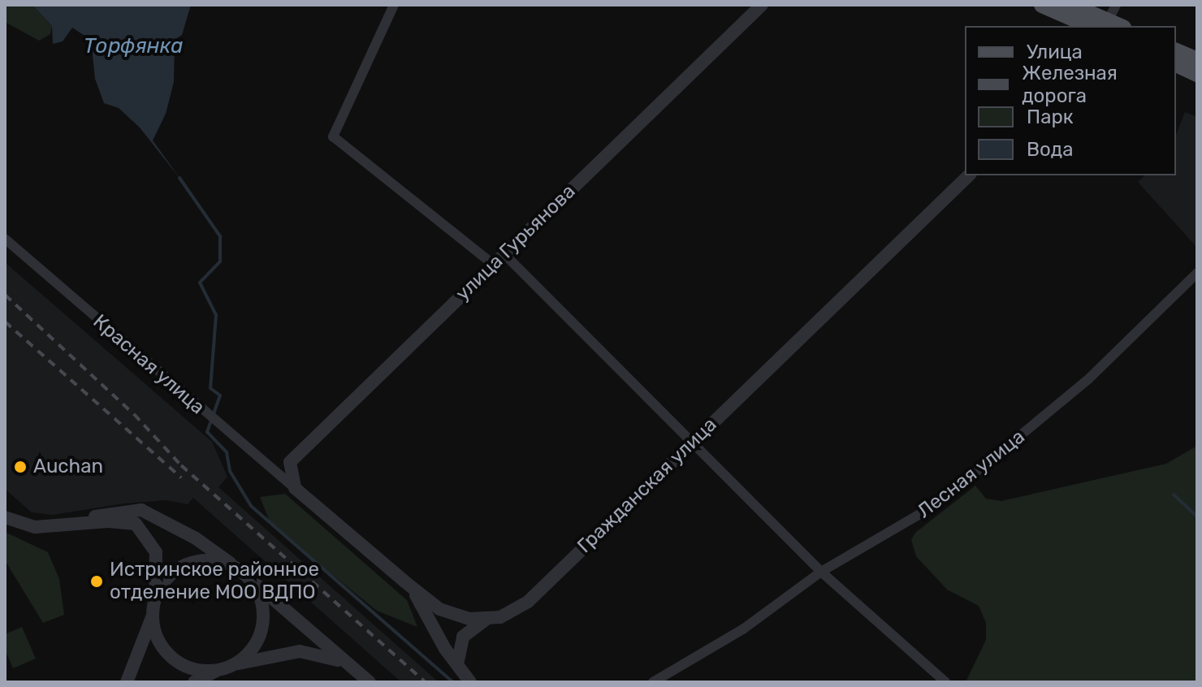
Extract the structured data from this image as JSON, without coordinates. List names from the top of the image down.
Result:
{
  "streets": {
    "street": [
      "улица Гурьянова",
      "Красная улица",
      "Лесная улица",
      "Гражданская улица"
    ]
  },
  "crossings": [
    ["улица Гурьянова", "Красная улица"],
    ["улица Гурьянова", "Гражданская улица"],
    ["Красная улица", "Гражданская улица"]
  ],
  "water": ["Торфянка"],
  "places": ["Auchan", "Истринское районное отделение МОО ВДПО"],
  "legend": [
    "Улица",
    "Железная дорога",
    "Парк",
    "Вода"
  ]
}
